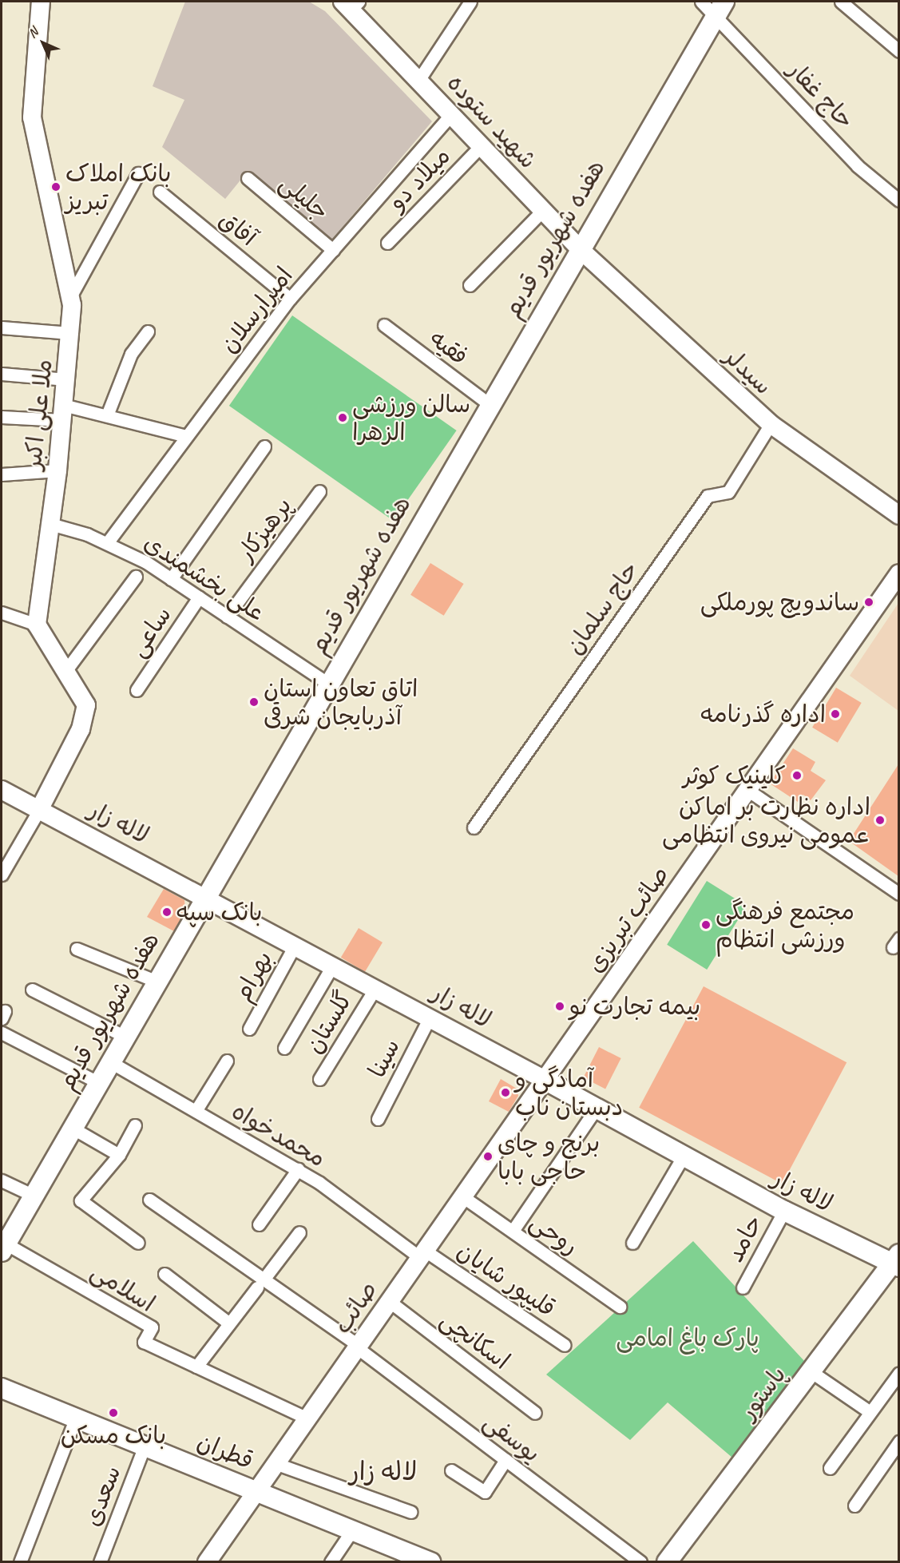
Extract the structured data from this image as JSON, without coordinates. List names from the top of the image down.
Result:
{
  "streets": {
    "main road": [
      "شهید ستوده",
      "هفده شهریور قدیم",
      "سیدلر",
      "ملا علی اکبر",
      "لاله زار",
      "صائب تبریزی",
      "صائب",
      "پاستور",
      "قطران"
    ],
    "street": [
      "حاج غفار",
      "میلاد دو",
      "جلیلی",
      "آفاق",
      "امیرارسلان",
      "فقیه",
      "پرهیزکار",
      "علی بخشمندی",
      "حاج سلمان",
      "ساعی",
      "بهرام",
      "گلستان",
      "سینا",
      "محمدخواه",
      "روحی",
      "حامد",
      "قلیپور شایان",
      "اسلامی",
      "اسکانچی",
      "یوسفی",
      "سعدی"
    ]
  },
  "crossings": [
    ["حاج غفار", "هفده شهریور قدیم"],
    ["شهید ستوده", "میلاد دو"],
    ["شهید ستوده", "هفده شهریور قدیم"],
    ["شهید ستوده", "امیرارسلان"],
    ["شهید ستوده", "سیدلر"],
    ["جلیلی", "امیرارسلان"],
    ["آفاق", "امیرارسلان"],
    ["هفده شهریور قدیم", "فقیه"],
    ["هفده شهریور قدیم", "سیدلر"],
    ["هفده شهریور قدیم", "علی بخشمندی"],
    ["هفده شهریور قدیم", "لاله زار"],
    ["هفده شهریور قدیم", "محمدخواه"],
    ["هفده شهریور قدیم", "اسلامی"],
    ["امیرارسلان", "علی بخشمندی"],
    ["سیدلر", "حاج سلمان"],
    ["ملا علی اکبر", "علی بخشمندی"],
    ["پرهیزکار", "علی بخشمندی"],
    ["علی بخشمندی", "ساعی"],
    ["لاله زار", "صائب تبریزی"],
    ["لاله زار", "بهرام"],
    ["لاله زار", "گلستان"],
    ["لاله زار", "سینا"],
    ["لاله زار", "حامد"],
    ["لاله زار", "صائب"],
    ["لاله زار", "پاستور"],
    ["صائب تبریزی", "صائب"],
    ["محمدخواه", "قلیپور شایان"],
    ["محمدخواه", "صائب"],
    ["روحی", "صائب"],
    ["قلیپور شایان", "صائب"],
    ["اسلامی", "صائب"],
    ["صائب", "اسکانچی"],
    ["صائب", "یوسفی"],
    ["صائب", "قطران"],
    ["قطران", "سعدی"]
  ],
  "districts": ["لاله زار"],
  "parks": ["پارک باغ امامی"],
  "places": [
    "بانک املاک تبریز",
    "سالن ورزشی الزهرا",
    "ساندویچ پورملکی",
    "اتاق تعاون استان آذربایجان شرقی",
    "اداره گذرنامه",
    "کلینیک کوثر",
    "اداره نظارت بر اماکن عمومی نیروی انتظامی",
    "بانک سپه",
    "مجتمع فرهنگی ورزشی انتظام",
    "بیمه تجارت نو",
    "آمادگی و دبستان ناب",
    "برنج و چای حاجی بابا",
    "بانک مسکن"
  ],
  "north": "top left"
}
